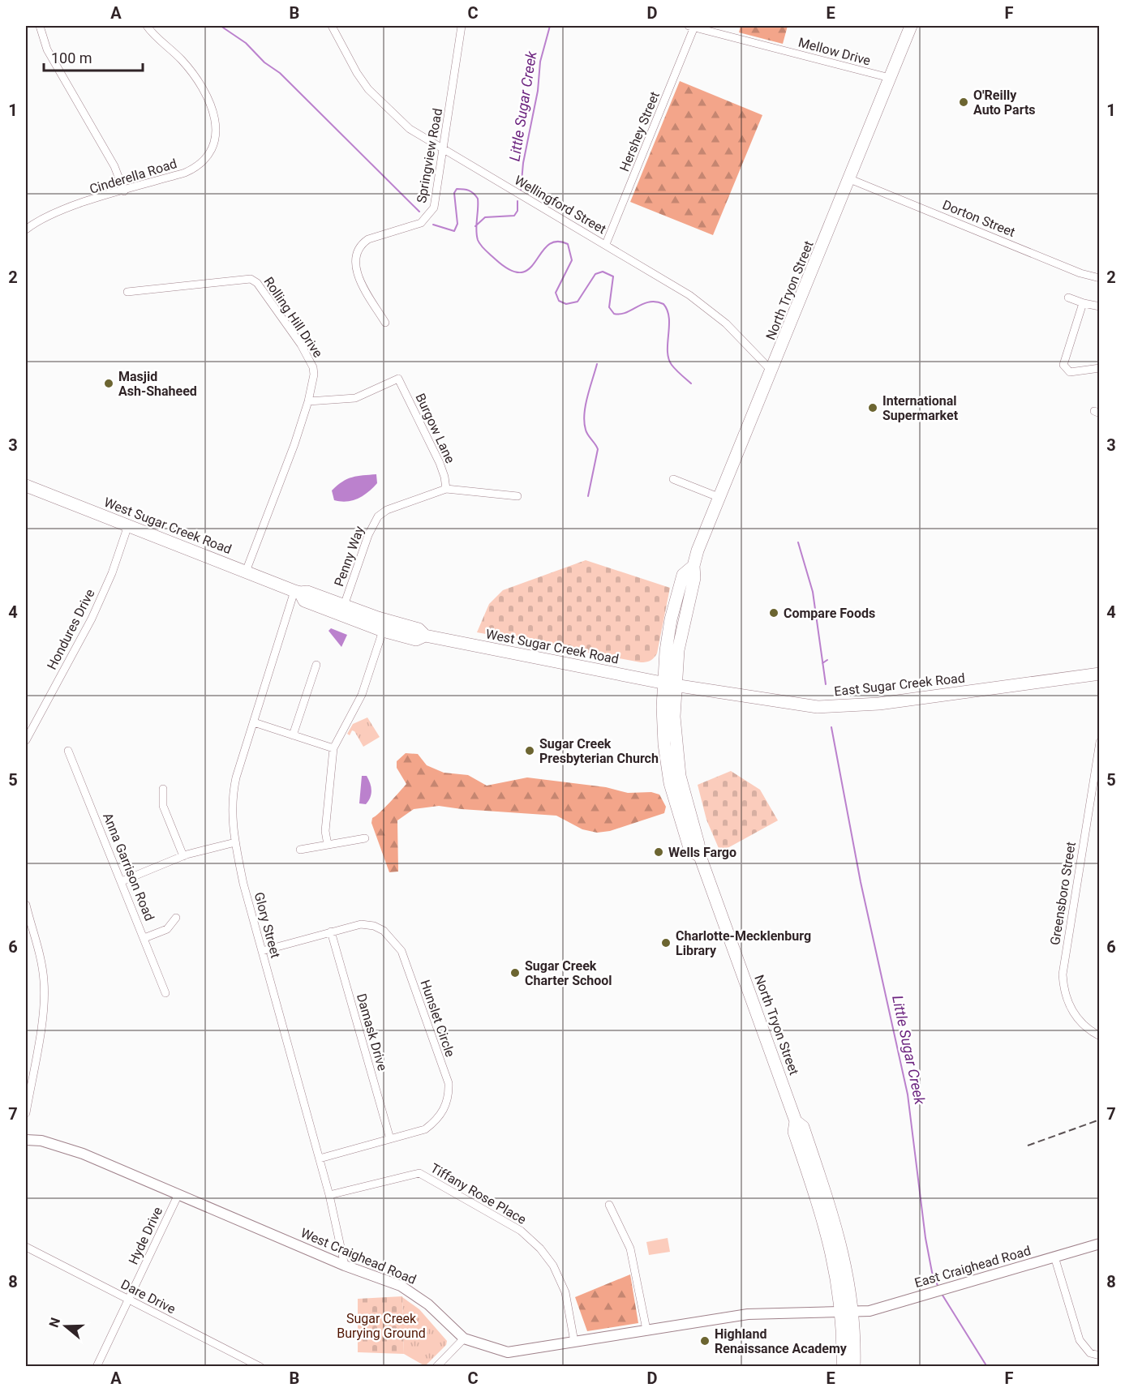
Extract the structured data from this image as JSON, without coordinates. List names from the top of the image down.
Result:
{
  "streets": {
    "main road": ["North Tryon Street", "West Sugar Creek Road", "East Sugar Creek Road"],
    "street": [
      "Mellow Drive",
      "Hershey Street",
      "Springview Road",
      "Cinderella Road",
      "Wellingford Street",
      "Dorton Street",
      "Rolling Hill Drive",
      "Burgow Lane",
      "Penny Way",
      "Hondures Drive",
      "Anna Garrison Road",
      "Greensboro Street",
      "Glory Street",
      "Hunslet Circle",
      "Damask Drive",
      "Tiffany Rose Place",
      "Hyde Drive",
      "West Craighead Road",
      "East Craighead Road",
      "Dare Drive"
    ]
  },
  "crossings": [
    ["Mellow Drive", "Hershey Street"],
    ["Mellow Drive", "North Tryon Street"],
    ["Hershey Street", "Wellingford Street"],
    ["Springview Road", "Wellingford Street"],
    ["Wellingford Street", "North Tryon Street"],
    ["Dorton Street", "North Tryon Street"],
    ["North Tryon Street", "West Sugar Creek Road"],
    ["North Tryon Street", "East Sugar Creek Road"],
    ["North Tryon Street", "West Craighead Road"],
    ["North Tryon Street", "East Craighead Road"],
    ["Rolling Hill Drive", "Burgow Lane"],
    ["Rolling Hill Drive", "West Sugar Creek Road"],
    ["Burgow Lane", "Penny Way"],
    ["West Sugar Creek Road", "Penny Way"],
    ["West Sugar Creek Road", "Hondures Drive"],
    ["West Sugar Creek Road", "East Sugar Creek Road"],
    ["West Sugar Creek Road", "Glory Street"],
    ["Glory Street", "Hunslet Circle"],
    ["Glory Street", "Tiffany Rose Place"],
    ["Glory Street", "West Craighead Road"],
    ["Hunslet Circle", "Damask Drive"],
    ["Tiffany Rose Place", "West Craighead Road"],
    ["Hyde Drive", "West Craighead Road"],
    ["Hyde Drive", "Dare Drive"],
    ["West Craighead Road", "East Craighead Road"]
  ],
  "water": ["Little Sugar Creek"],
  "parks": ["Sugar Creek Burying Ground"],
  "places": [
    "O'Reilly Auto Parts",
    "Masjid Ash-Shaheed",
    "International Supermarket",
    "Compare Foods",
    "Sugar Creek Presbyterian Church",
    "Wells Fargo",
    "Charlotte-Mecklenburg Library",
    "Sugar Creek Charter School",
    "Highland Renaissance Academy"
  ],
  "scale_bar": "100 m",
  "north": "left",
  "grid": {
    "columns": [
      "A",
      "B",
      "C",
      "D",
      "E",
      "F"
    ],
    "rows": [
      "1",
      "2",
      "3",
      "4",
      "5",
      "6",
      "7",
      "8"
    ]
  }
}
